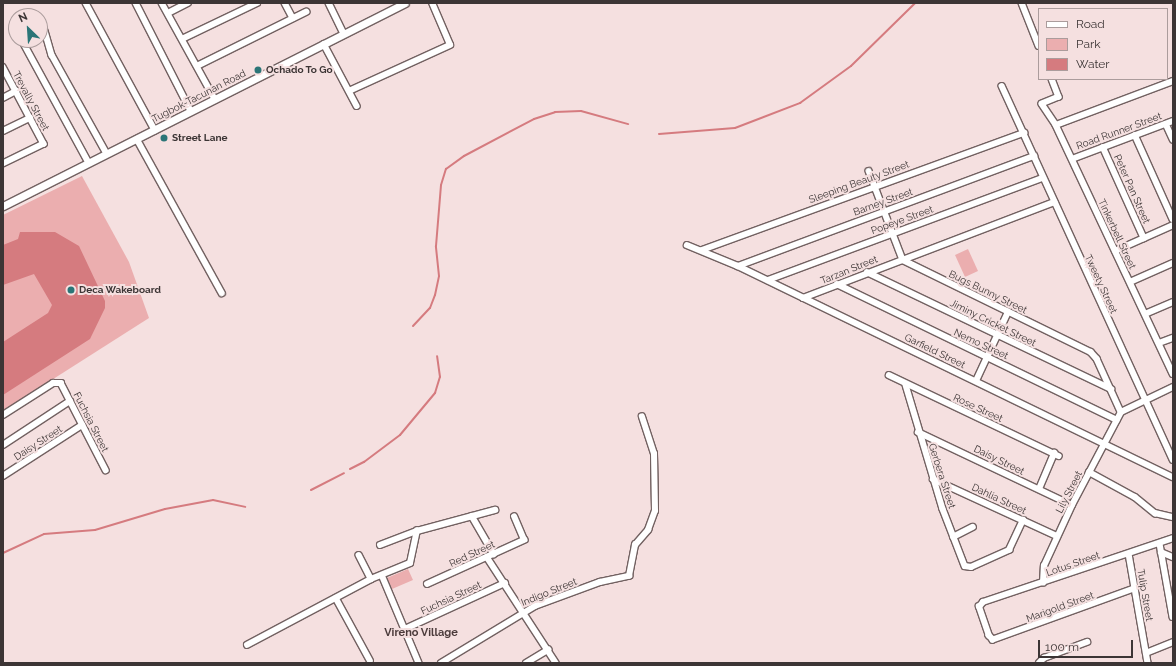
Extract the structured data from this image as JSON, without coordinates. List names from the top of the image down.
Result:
{
  "streets": {
    "street": [
      "Tugbok-Tacunan Road",
      "Trevally Street",
      "Road Runner Street",
      "Sleeping Beauty Street",
      "Peter Pan Street",
      "Barney Street",
      "Popeye Street",
      "Tinkerbell Street",
      "Tarzan Street",
      "Tweety Street",
      "Bugs Bunny Street",
      "Jiminy Cricket Street",
      "Nemo Street",
      "Garfield Street",
      "Rose Street",
      "Fuchsia Street",
      "Daisy Street",
      "Gerbera Street",
      "Lily Street",
      "Dahlia Street",
      "Red Street",
      "Lotus Street",
      "Indigo Street",
      "Tulip Street",
      "Marigold Street"
    ]
  },
  "crossings": [
    ["Road Runner Street", "Peter Pan Street"],
    ["Road Runner Street", "Tinkerbell Street"],
    ["Sleeping Beauty Street", "Tweety Street"],
    ["Sleeping Beauty Street", "Garfield Street"],
    ["Barney Street", "Tweety Street"],
    ["Barney Street", "Garfield Street"],
    ["Popeye Street", "Tweety Street"],
    ["Popeye Street", "Garfield Street"],
    ["Tarzan Street", "Bugs Bunny Street"],
    ["Tarzan Street", "Jiminy Cricket Street"],
    ["Tarzan Street", "Nemo Street"],
    ["Tarzan Street", "Garfield Street"],
    ["Bugs Bunny Street", "Jiminy Cricket Street"],
    ["Bugs Bunny Street", "Lily Street"],
    ["Nemo Street", "Lily Street"],
    ["Garfield Street", "Lily Street"],
    ["Rose Street", "Daisy Street"],
    ["Rose Street", "Gerbera Street"],
    ["Fuchsia Street", "Daisy Street"],
    ["Daisy Street", "Gerbera Street"],
    ["Daisy Street", "Lily Street"],
    ["Gerbera Street", "Dahlia Street"],
    ["Lily Street", "Dahlia Street"],
    ["Lily Street", "Lotus Street"],
    ["Lotus Street", "Tulip Street"],
    ["Lotus Street", "Marigold Street"],
    ["Tulip Street", "Marigold Street"]
  ],
  "districts": ["Vireno Village"],
  "places": ["Ochado To Go", "Street Lane", "Deca Wakeboard"],
  "legend": ["Road", "Park", "Water"],
  "scale_bar": "100 m",
  "north": "top left"
}
